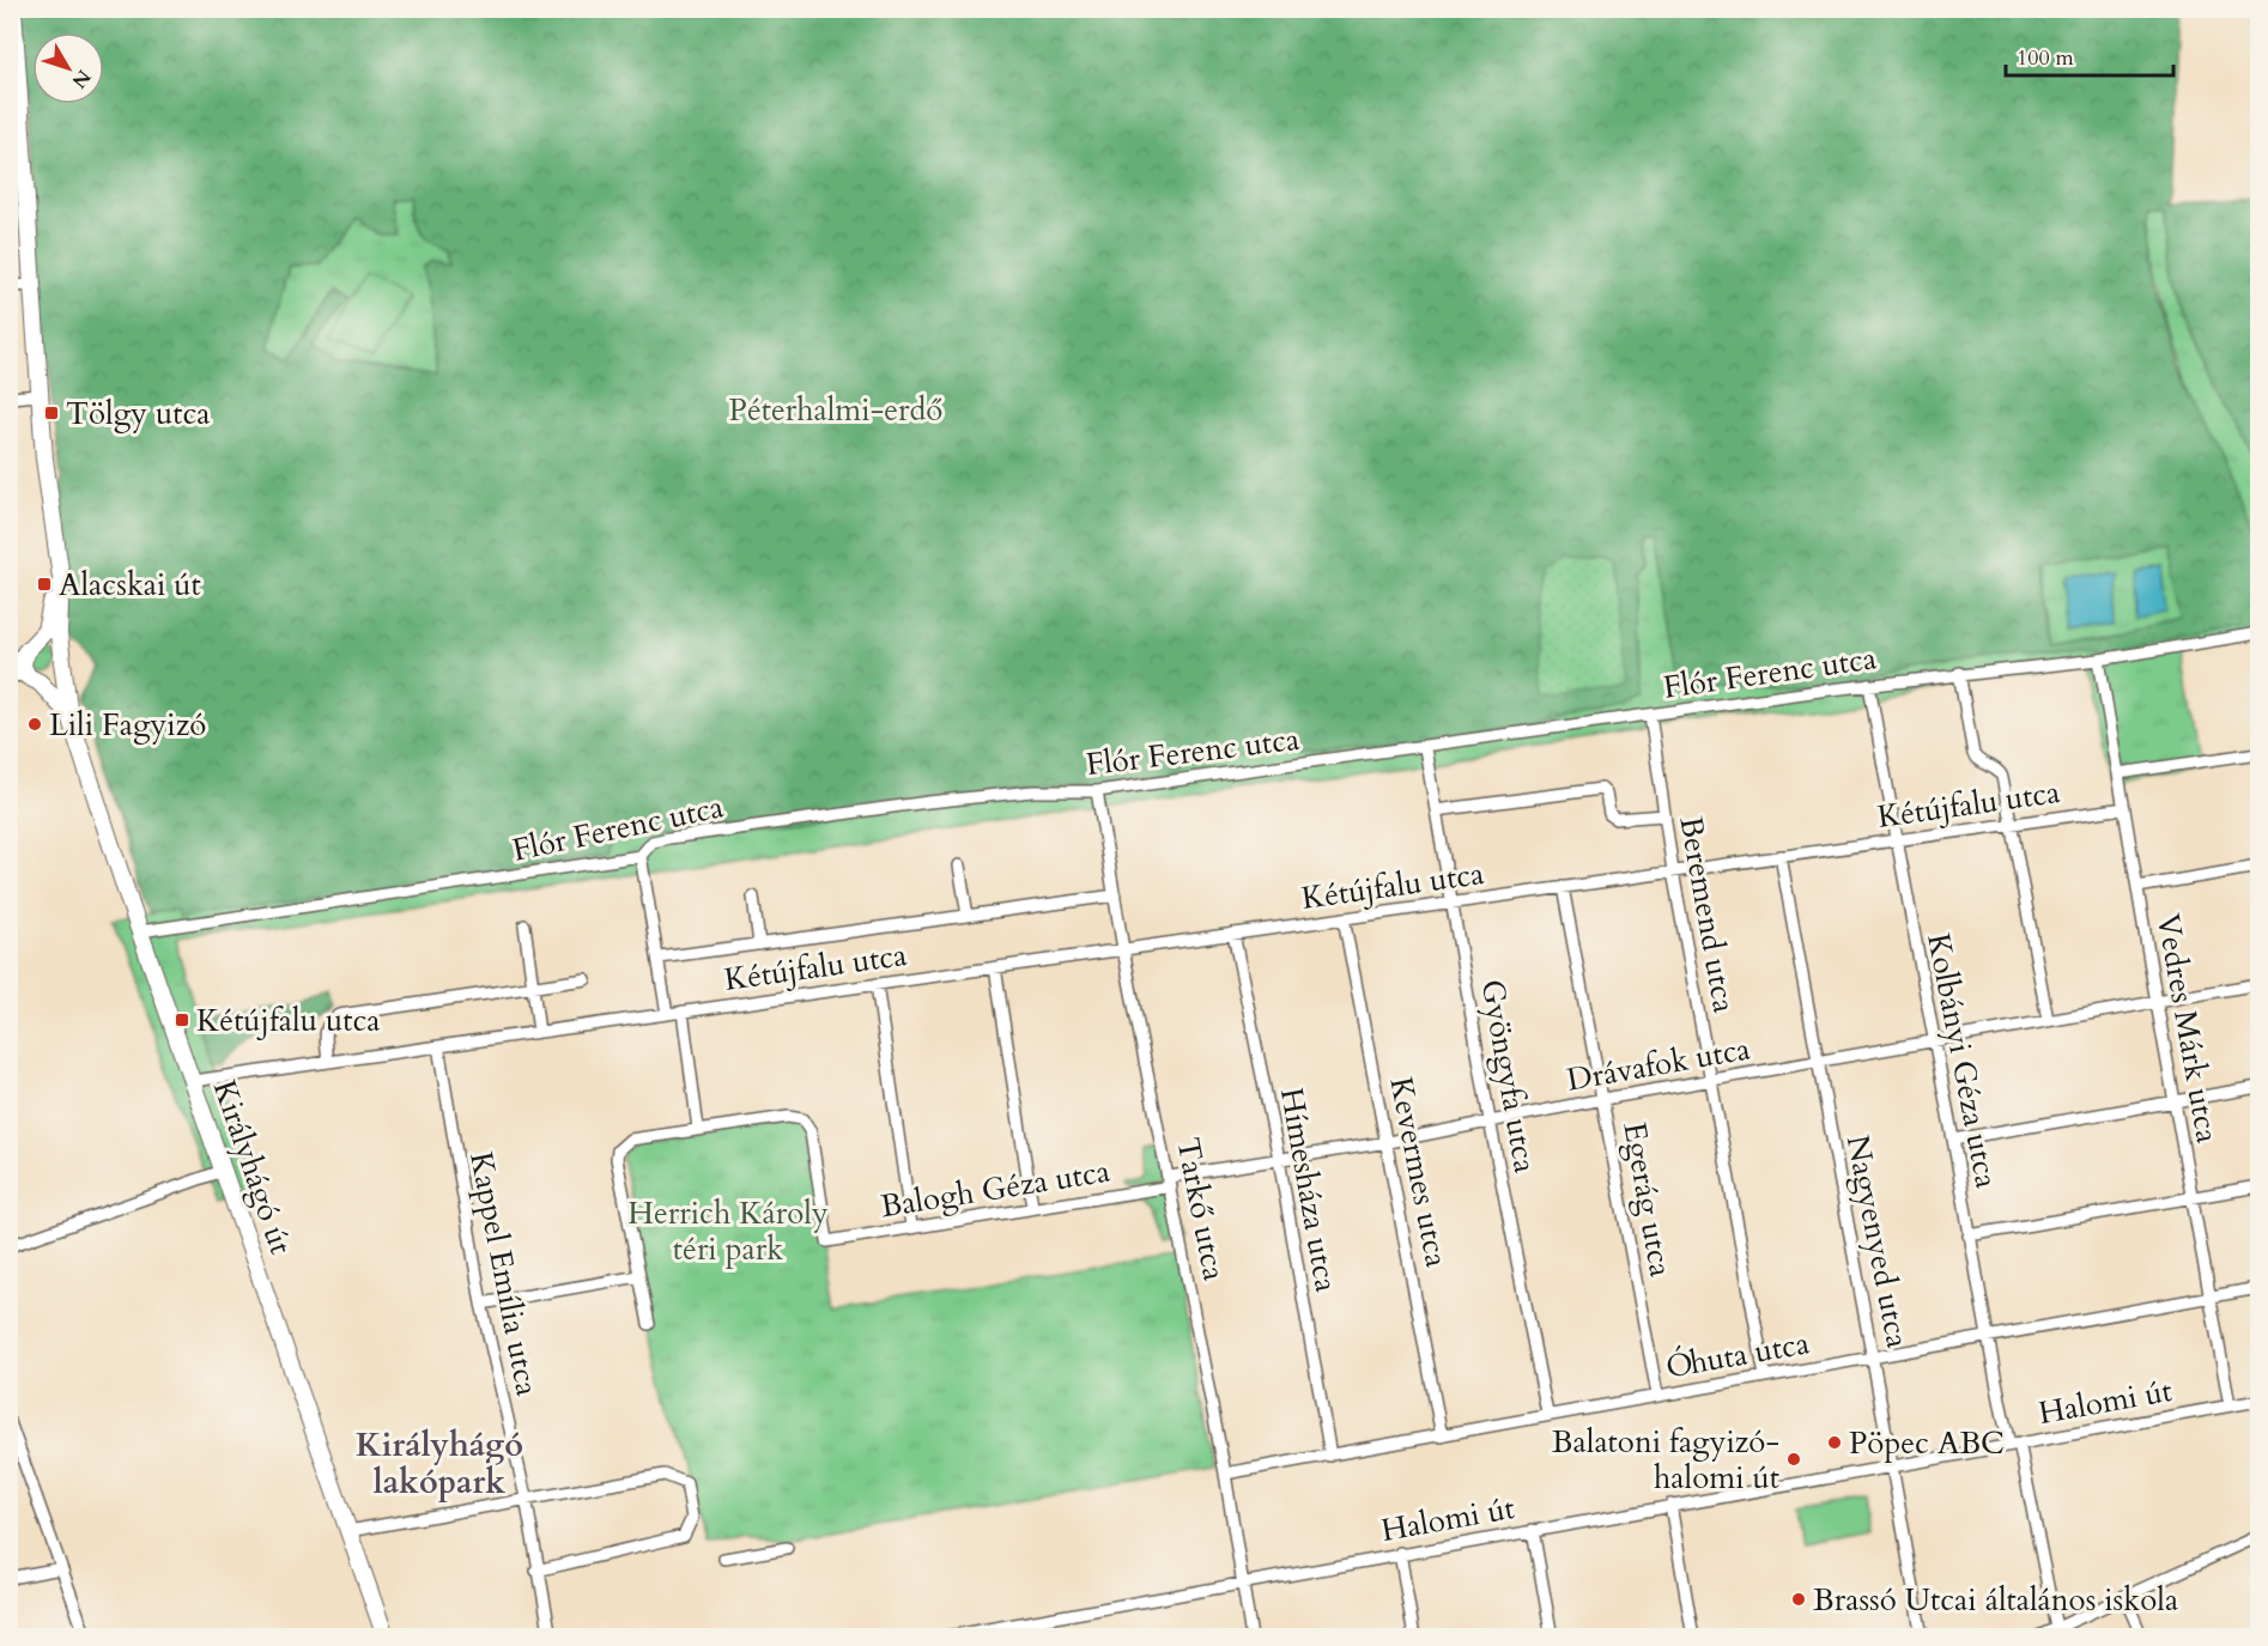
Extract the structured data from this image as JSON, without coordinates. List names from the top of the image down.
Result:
{
  "streets": {
    "street": [
      "Flór Ferenc utca",
      "Kétújfalu utca",
      "Beremend utca",
      "Vedres Márk utca",
      "Kolbányi Géza utca",
      "Drávafok utca",
      "Gyöngyfa utca",
      "Királyhágó út",
      "Kevermes utca",
      "Balogh Géza utca",
      "Hímesháza utca",
      "Egerág utca",
      "Tarkő utca",
      "Nagyenyed utca",
      "Kappel Emília utca",
      "Óhuta utca",
      "Halomi út"
    ]
  },
  "crossings": [
    ["Flór Ferenc utca", "Beremend utca"],
    ["Flór Ferenc utca", "Vedres Márk utca"],
    ["Flór Ferenc utca", "Kolbányi Géza utca"],
    ["Flór Ferenc utca", "Gyöngyfa utca"],
    ["Flór Ferenc utca", "Királyhágó út"],
    ["Flór Ferenc utca", "Tarkő utca"],
    ["Kétújfalu utca", "Beremend utca"],
    ["Kétújfalu utca", "Vedres Márk utca"],
    ["Kétújfalu utca", "Kolbányi Géza utca"],
    ["Kétújfalu utca", "Gyöngyfa utca"],
    ["Kétújfalu utca", "Királyhágó út"],
    ["Kétújfalu utca", "Kevermes utca"],
    ["Kétújfalu utca", "Hímesháza utca"],
    ["Kétújfalu utca", "Egerág utca"],
    ["Kétújfalu utca", "Tarkő utca"],
    ["Kétújfalu utca", "Nagyenyed utca"],
    ["Kétújfalu utca", "Kappel Emília utca"],
    ["Beremend utca", "Drávafok utca"],
    ["Beremend utca", "Óhuta utca"],
    ["Vedres Márk utca", "Drávafok utca"],
    ["Vedres Márk utca", "Óhuta utca"],
    ["Vedres Márk utca", "Halomi út"],
    ["Kolbányi Géza utca", "Drávafok utca"],
    ["Kolbányi Géza utca", "Óhuta utca"],
    ["Kolbányi Géza utca", "Halomi út"],
    ["Drávafok utca", "Gyöngyfa utca"],
    ["Drávafok utca", "Kevermes utca"],
    ["Drávafok utca", "Balogh Géza utca"],
    ["Drávafok utca", "Hímesháza utca"],
    ["Drávafok utca", "Egerág utca"],
    ["Drávafok utca", "Tarkő utca"],
    ["Drávafok utca", "Nagyenyed utca"],
    ["Gyöngyfa utca", "Óhuta utca"],
    ["Kevermes utca", "Óhuta utca"],
    ["Balogh Géza utca", "Tarkő utca"],
    ["Hímesháza utca", "Óhuta utca"],
    ["Egerág utca", "Óhuta utca"],
    ["Tarkő utca", "Óhuta utca"],
    ["Tarkő utca", "Halomi út"],
    ["Nagyenyed utca", "Óhuta utca"],
    ["Nagyenyed utca", "Halomi út"]
  ],
  "districts": ["Királyhágó lakópark"],
  "parks": ["Péterhalmi-erdő", "Herrich Károly téri park"],
  "places": {
    "transit": ["Tölgy utca", "Alacskai út", "Kétújfalu utca"],
    "other": [
      "Lili Fagyizó",
      "Pöpec ABC",
      "Balatoni fagyizó- halomi út",
      "Brassó Utcai általános iskola"
    ]
  },
  "scale_bar": "100 m",
  "north": "bottom right"
}
